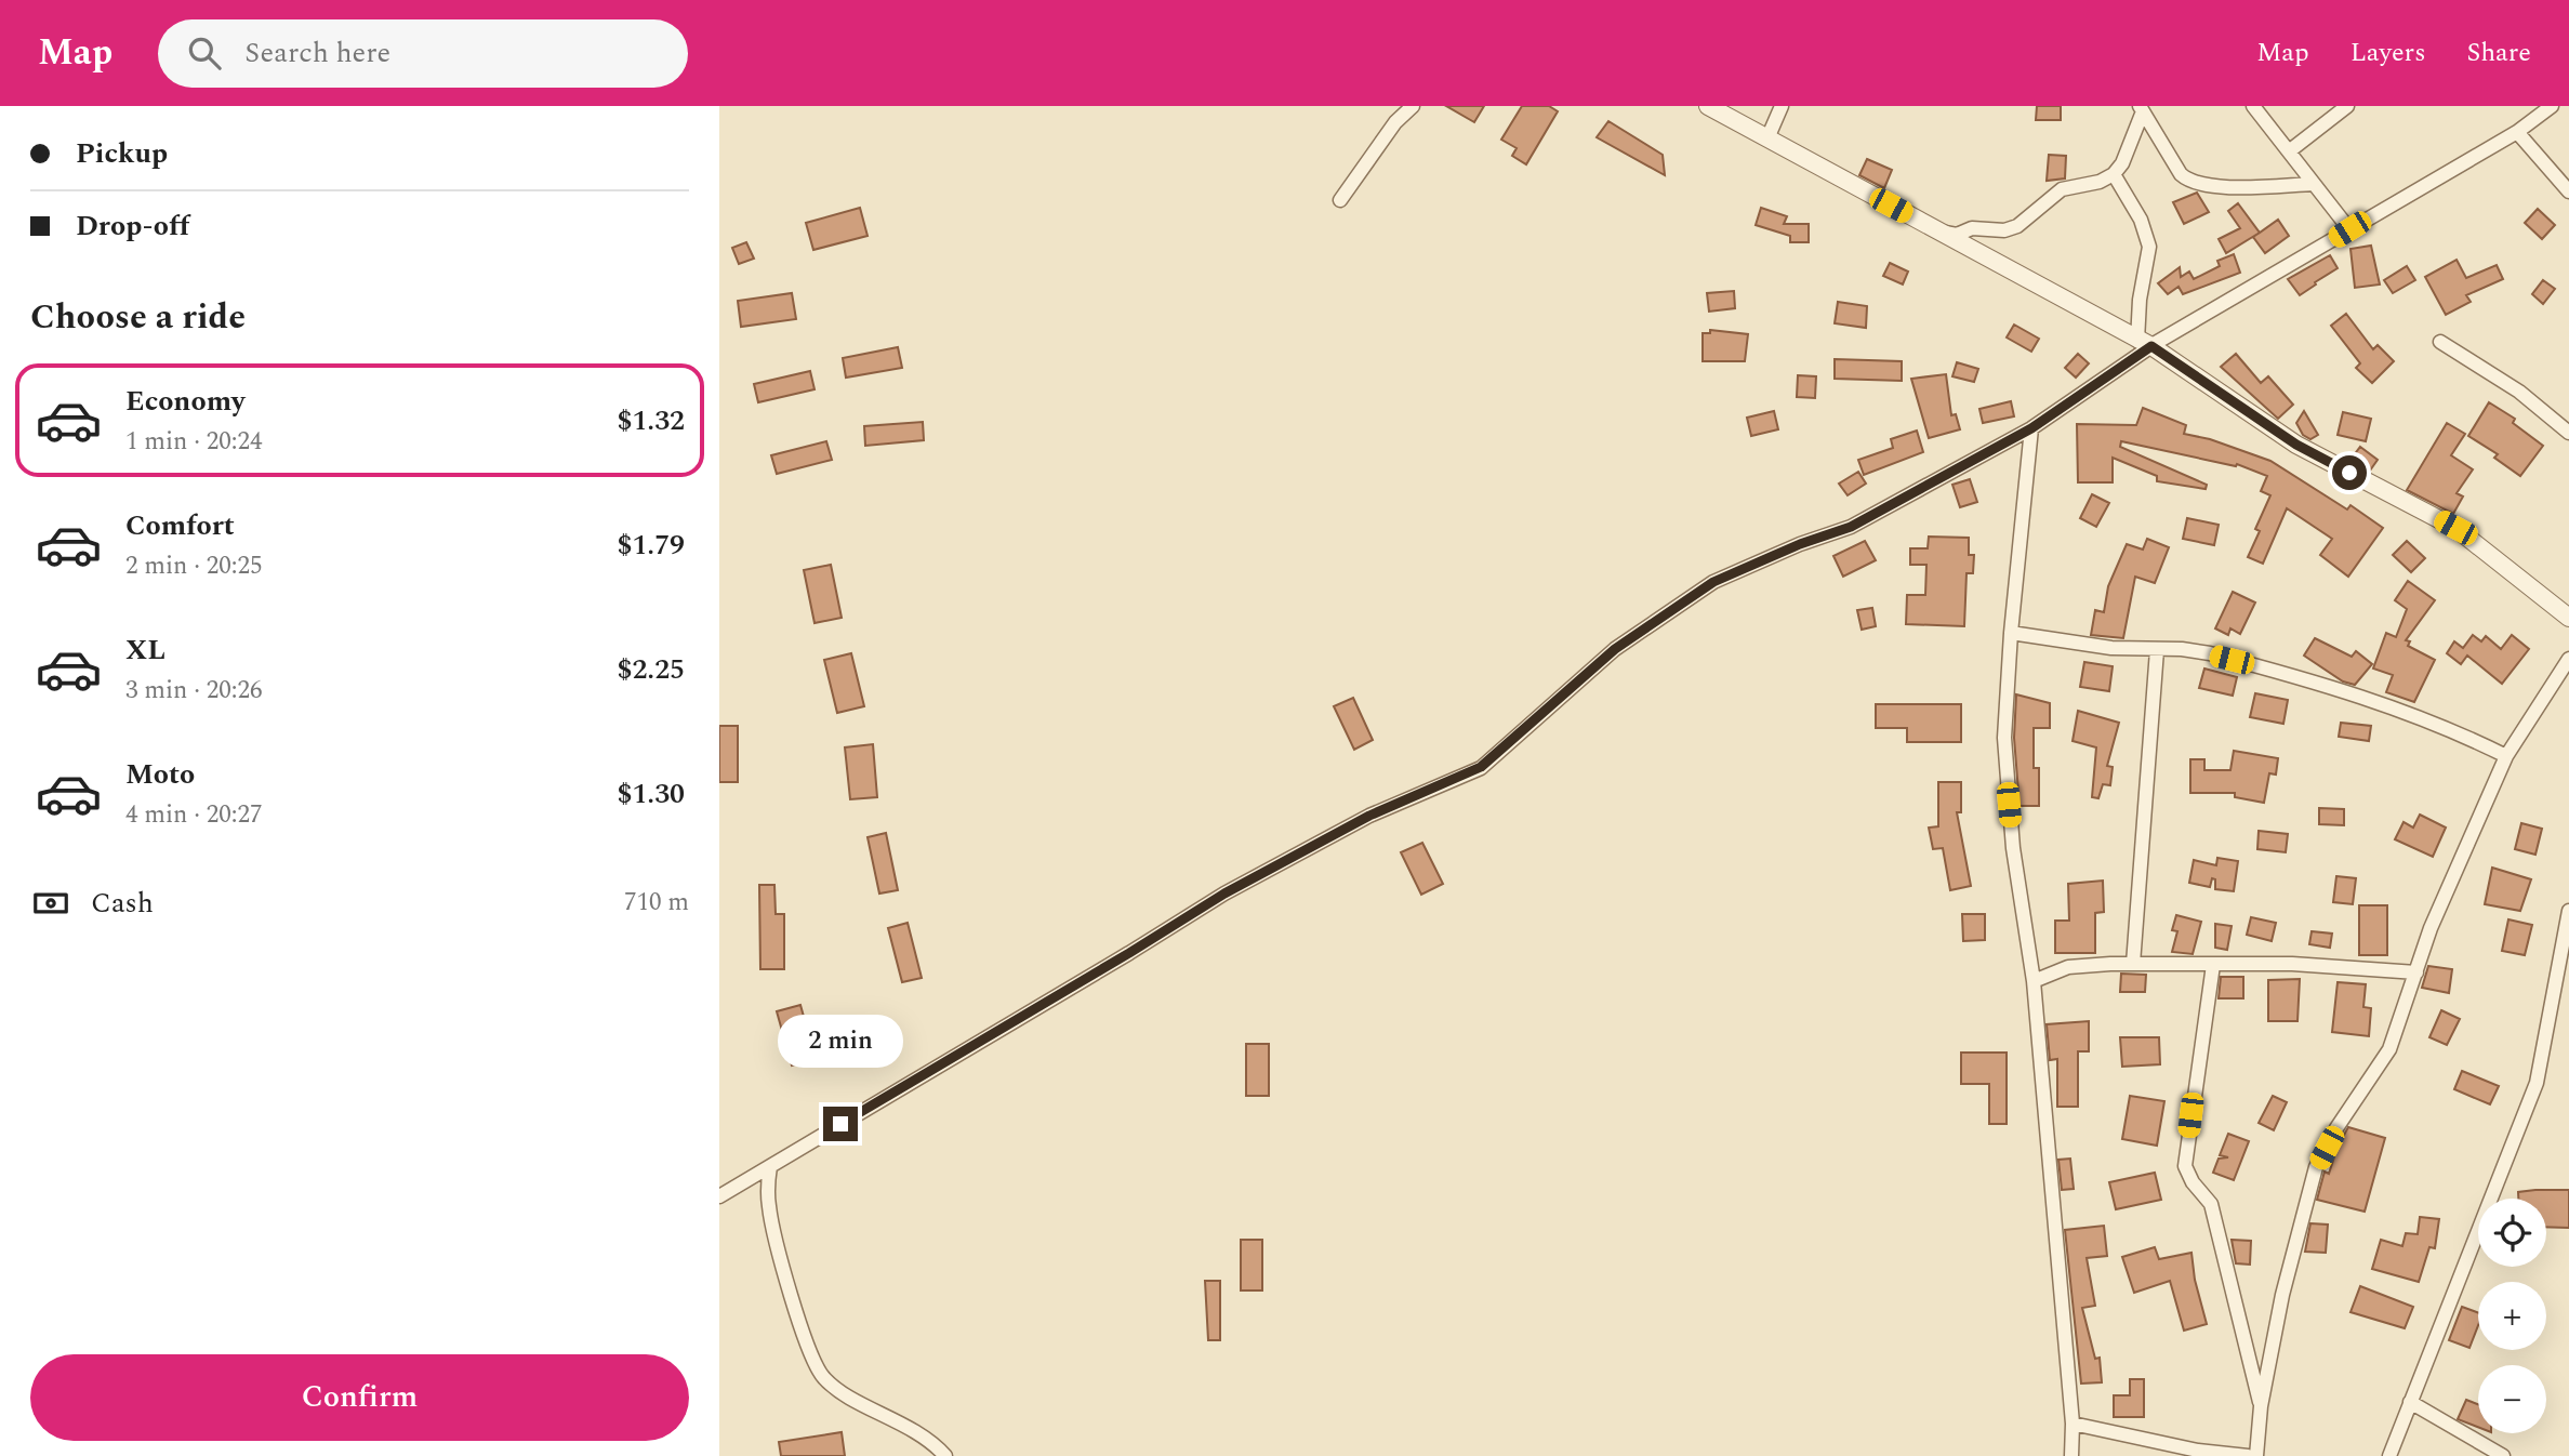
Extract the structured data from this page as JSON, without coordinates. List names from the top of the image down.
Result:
{
  "page": {
    "header": "Map",
    "search": "Search here",
    "nav": ["Map", "Layers", "Share"],
    "banner": ["Pickup", "Drop-off"],
    "heading": "Choose a ride",
    "list": [
      {
        "name": "Economy",
        "note": "1 min · 20:24",
        "value": "$1.32"
      },
      {
        "name": "Comfort",
        "note": "2 min · 20:25",
        "value": "$1.79"
      },
      {
        "name": "XL",
        "note": "3 min · 20:26",
        "value": "$2.25"
      },
      {
        "name": "Moto",
        "note": "4 min · 20:27",
        "value": "$1.30"
      }
    ],
    "pay": ["Cash", "710 m"],
    "bubble": "2 min",
    "map_buttons": ["+", "−"],
    "buttons": "Confirm"
  }
}
